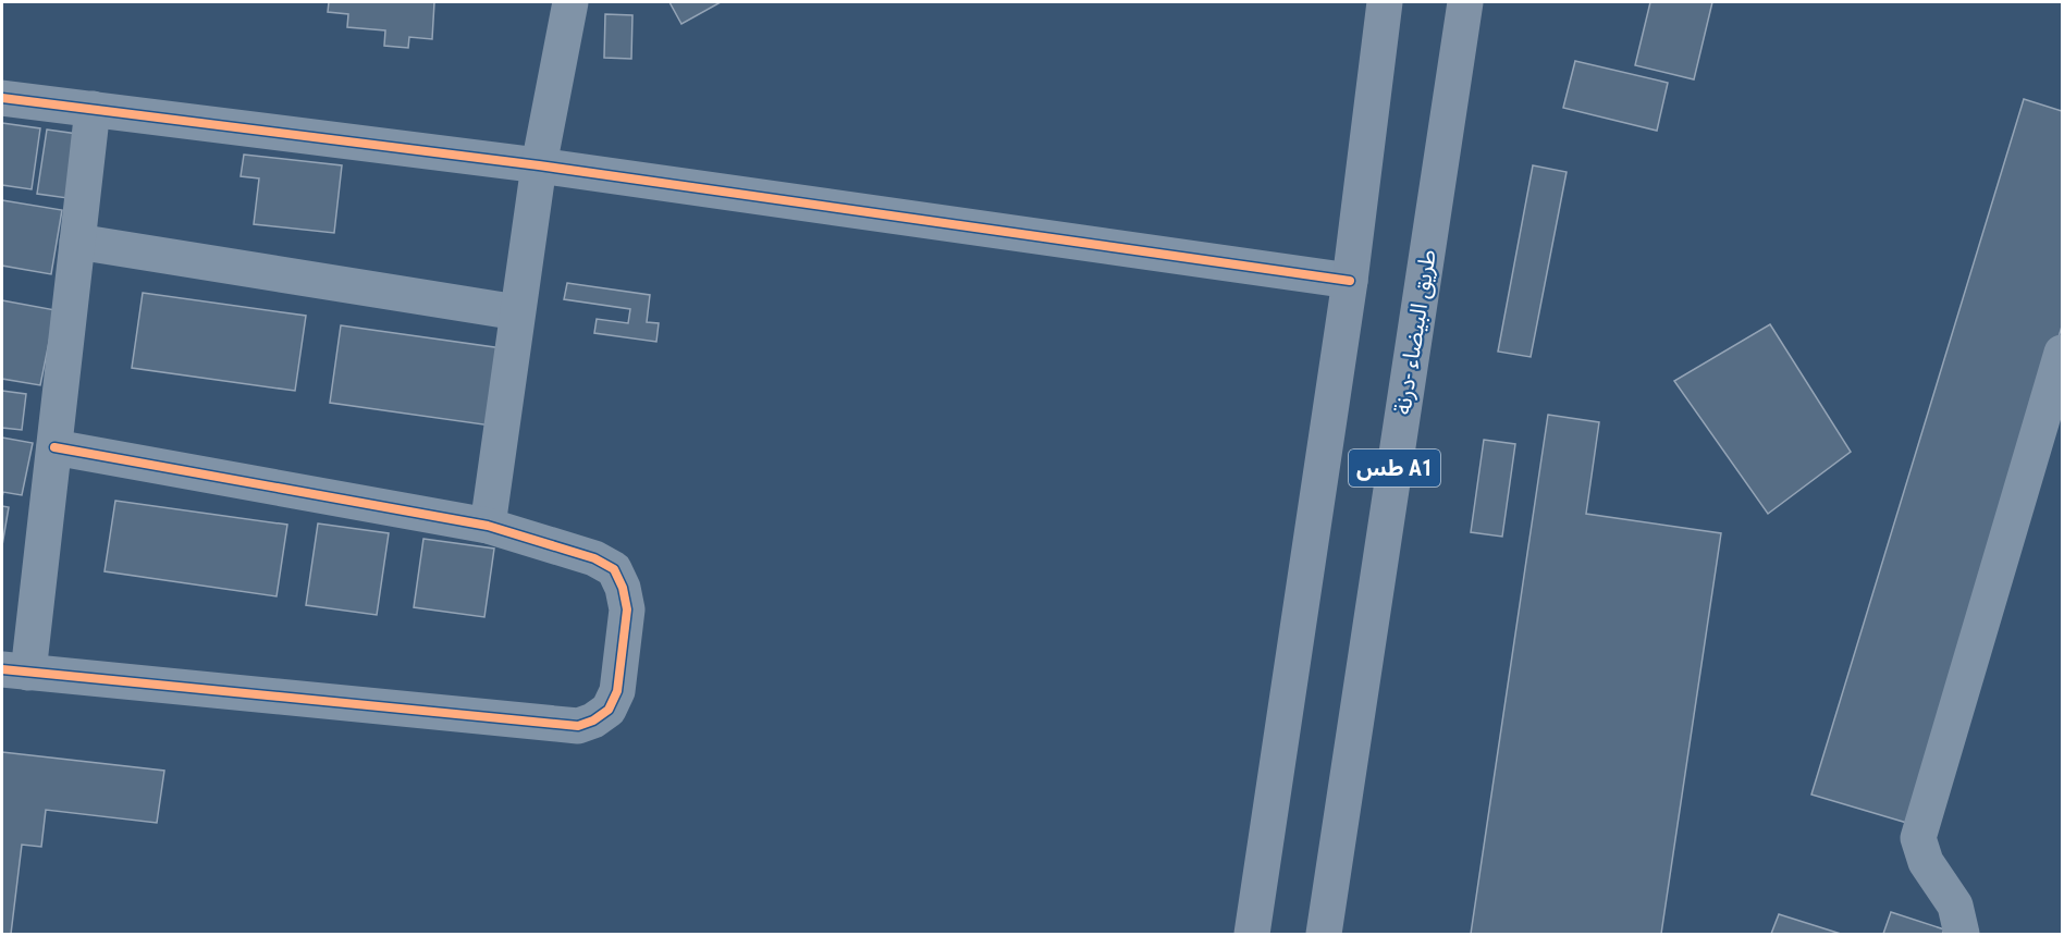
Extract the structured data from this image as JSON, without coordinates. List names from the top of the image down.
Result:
{
  "streets": {
    "highway": ["طريق البيضاء -درنة", "طس A1"]
  }
}
